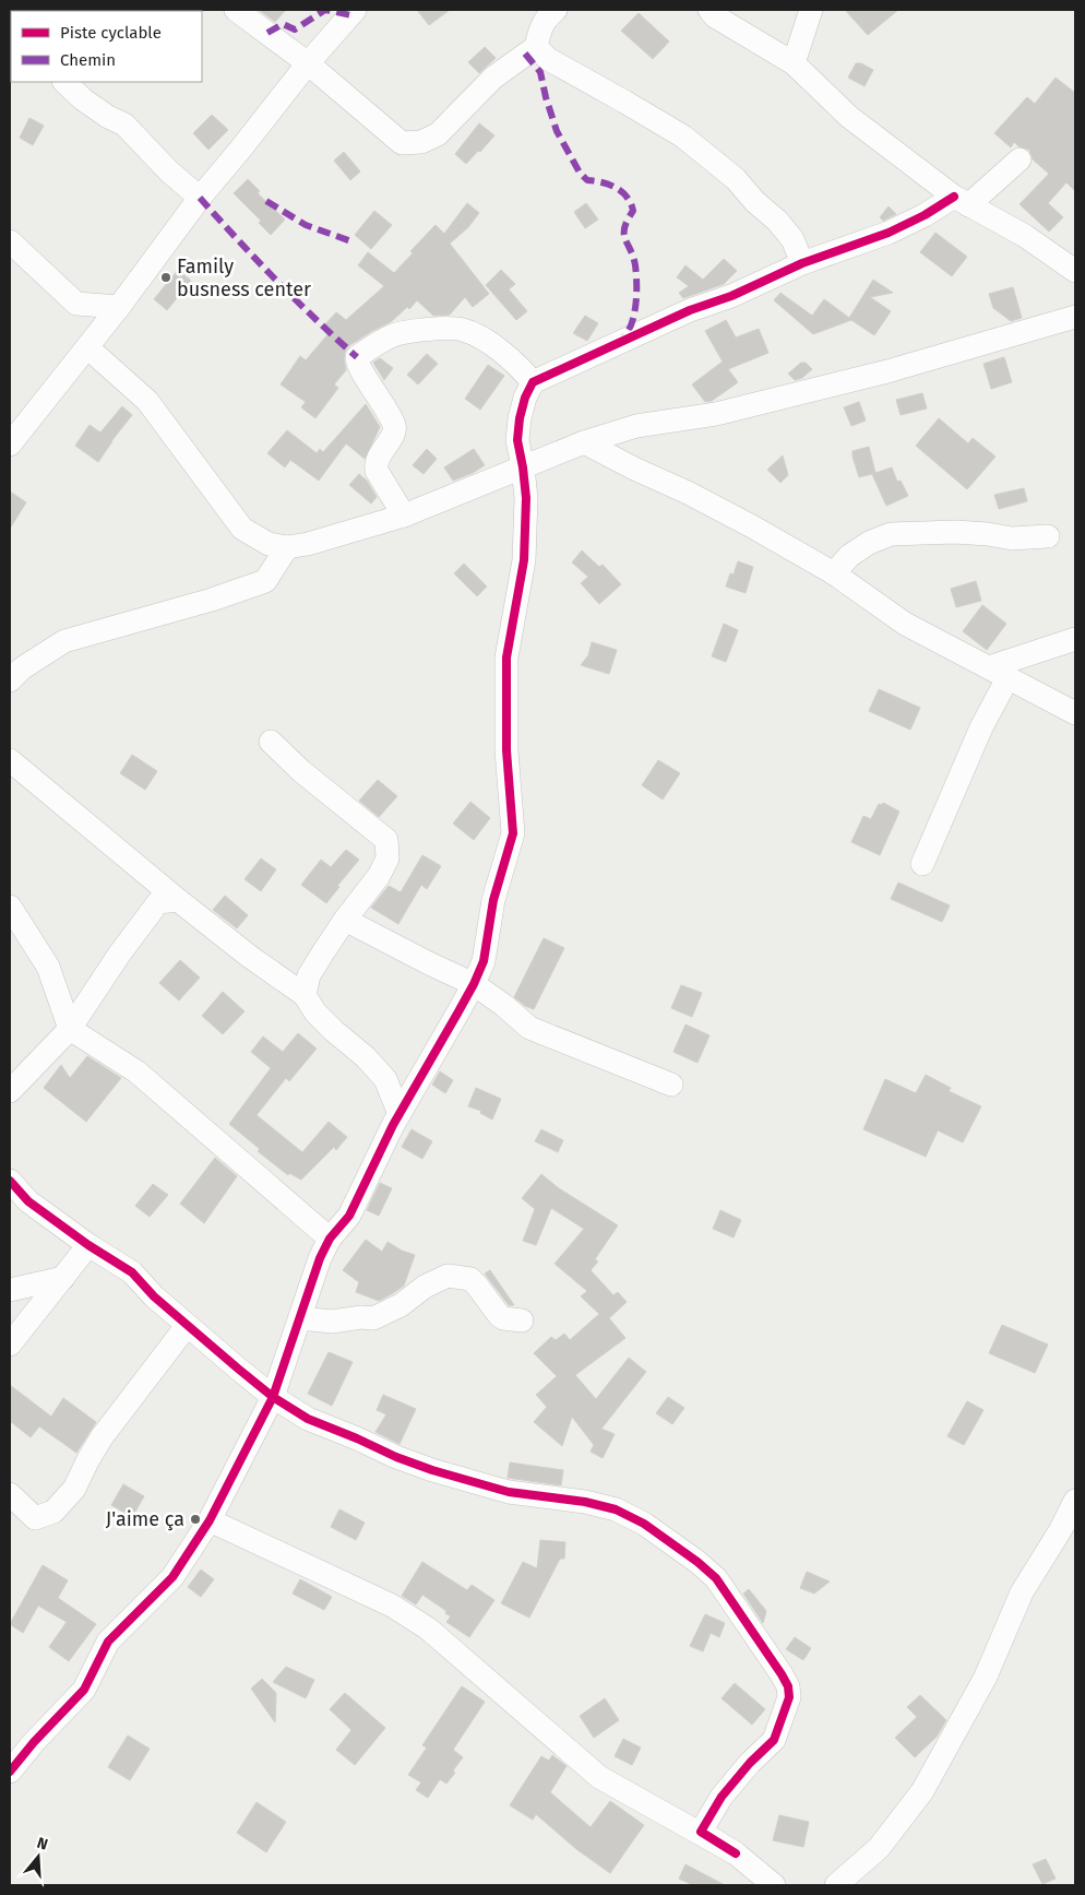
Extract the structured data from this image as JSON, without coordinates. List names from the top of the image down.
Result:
{
  "places": ["Family busness center", "J'aime ça"],
  "legend": ["Piste cyclable", "Chemin"],
  "north": "top"
}
